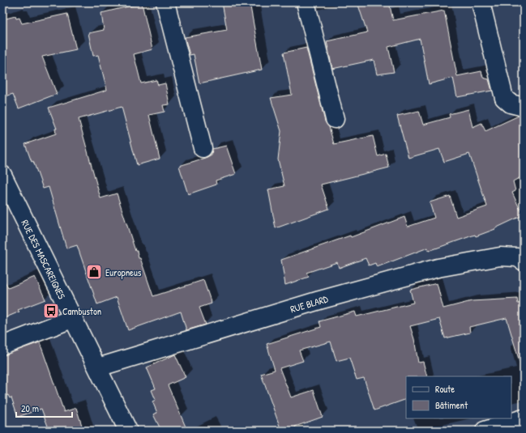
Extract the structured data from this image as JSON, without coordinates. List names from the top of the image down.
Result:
{
  "streets": {
    "street": ["RUE DES MASCAREIGNES", "RUE BLARD"]
  },
  "crossings": [
    ["RUE DES MASCAREIGNES", "RUE BLARD"]
  ],
  "places": {
    "shop": ["Europneus"],
    "bus stop": ["Cambuston"]
  },
  "legend": ["Route", "Bâtiment"],
  "scale_bar": "20 m"
}
